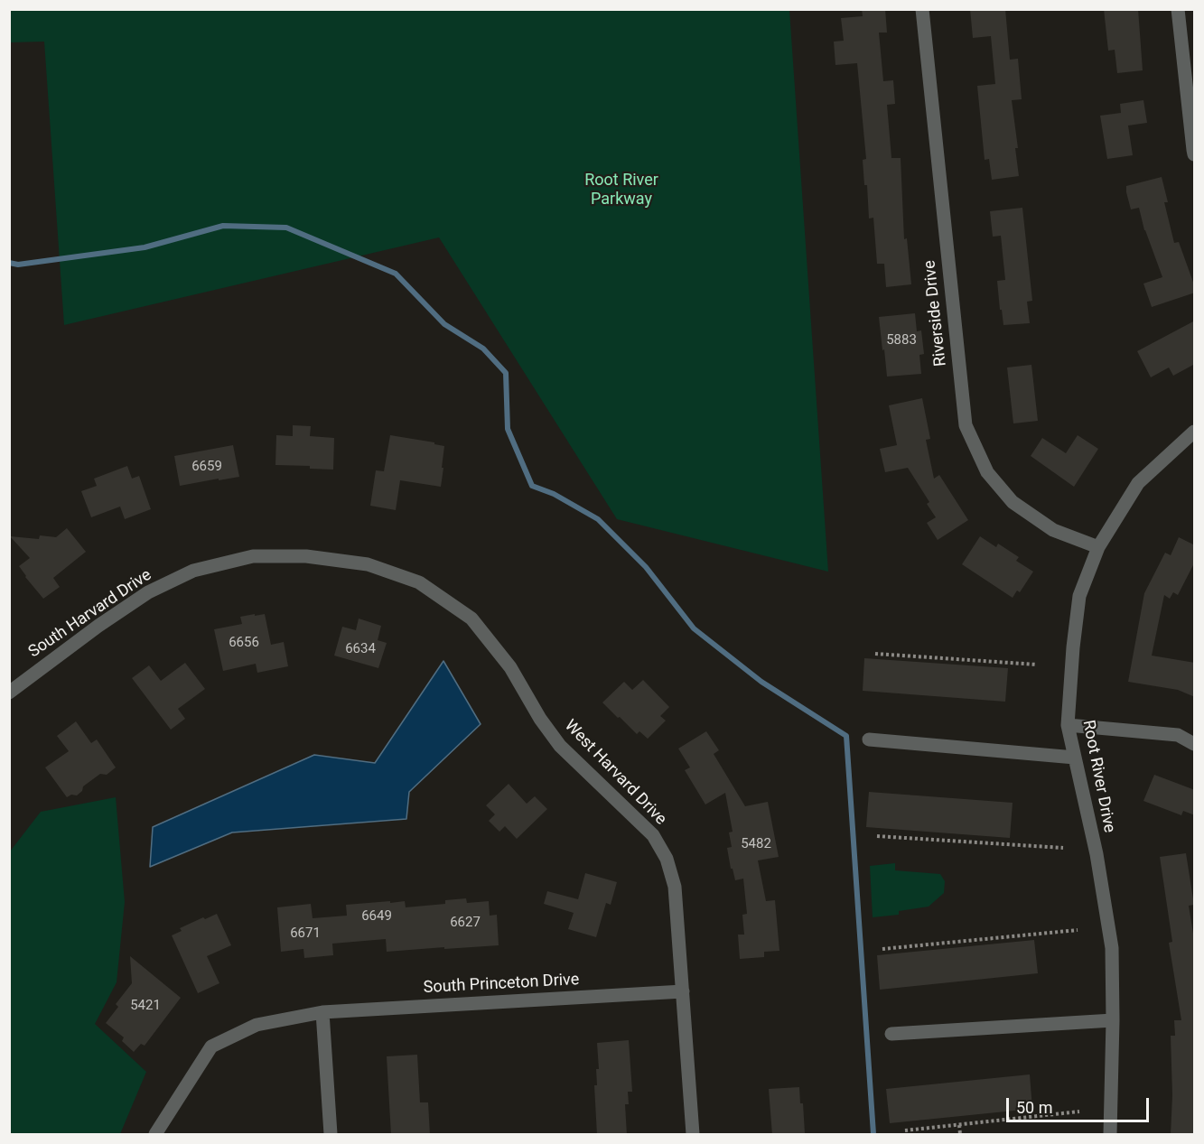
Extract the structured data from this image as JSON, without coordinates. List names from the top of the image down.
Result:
{
  "streets": {
    "street": [
      "Riverside Drive",
      "South Harvard Drive",
      "West Harvard Drive",
      "Root River Drive",
      "South Princeton Drive"
    ]
  },
  "crossings": [
    ["Riverside Drive", "Root River Drive"],
    ["South Harvard Drive", "West Harvard Drive"],
    ["West Harvard Drive", "South Princeton Drive"]
  ],
  "parks": ["Root River Parkway"],
  "house_numbers": [
    "5883",
    "6659",
    "6656",
    "6634",
    "5482",
    "6649",
    "6627",
    "6671",
    "5421"
  ],
  "scale_bar": "50 m"
}
